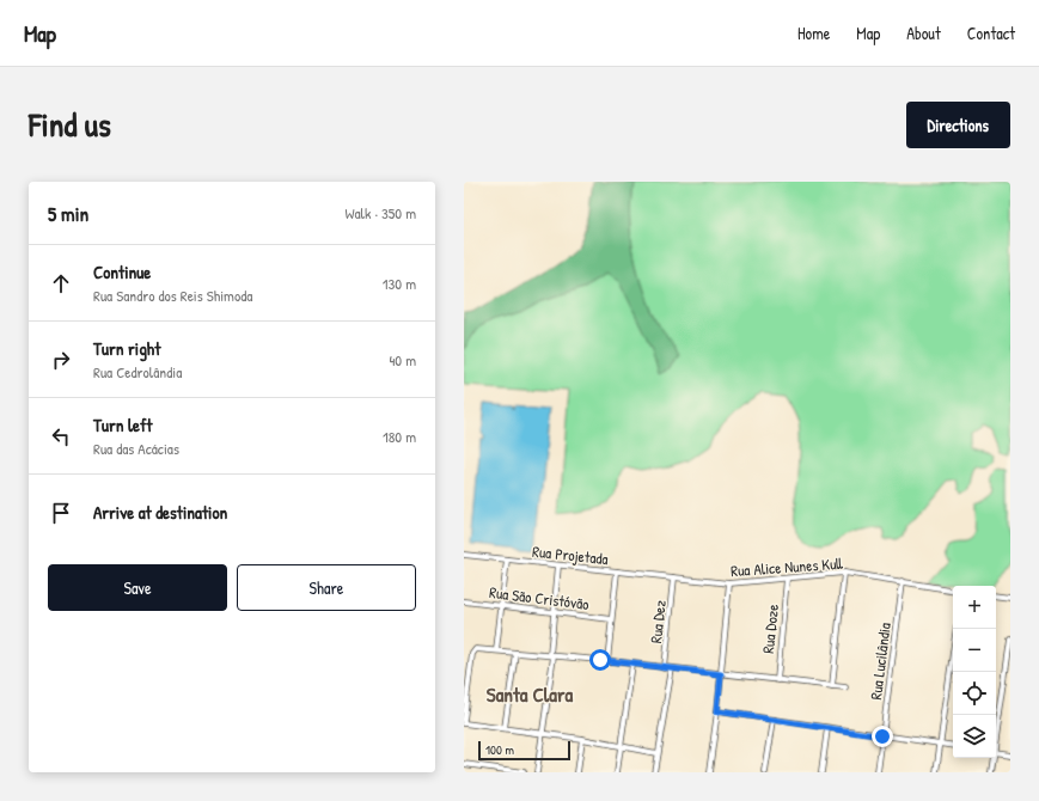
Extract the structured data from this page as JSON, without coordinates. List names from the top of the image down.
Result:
{
  "streets": {
    "street": [
      "Rua Projetada",
      "Rua Alice Nunes Kull",
      "Rua São Cristóvão",
      "Rua Dez",
      "Rua Doze",
      "Rua Lucilândia"
    ]
  },
  "crossings": [
    ["Rua Projetada", "Rua Alice Nunes Kull"],
    ["Rua Projetada", "Rua Dez"],
    ["Rua Alice Nunes Kull", "Rua Dez"],
    ["Rua Alice Nunes Kull", "Rua Doze"],
    ["Rua Alice Nunes Kull", "Rua Lucilândia"]
  ],
  "districts": ["Santa Clara"],
  "scale_bar": "100 m",
  "page": {
    "header": "Map",
    "nav": [
      "Home",
      "Map",
      "About",
      "Contact"
    ],
    "title": "Find us",
    "buttons": [
      "Directions",
      ["Save", "Share"]
    ],
    "heading": ["5 min", "Walk · 350 m"],
    "list": [
      ["Continue", "Rua Sandro dos Reis Shimoda", "130 m"],
      ["Turn right", "Rua Cedrolândia", "40 m"],
      ["Turn left", "Rua das Acácias", "180 m"],
      "Arrive at destination"
    ],
    "map_buttons": ["+", "−"],
    "scale": "100 m"
  }
}
